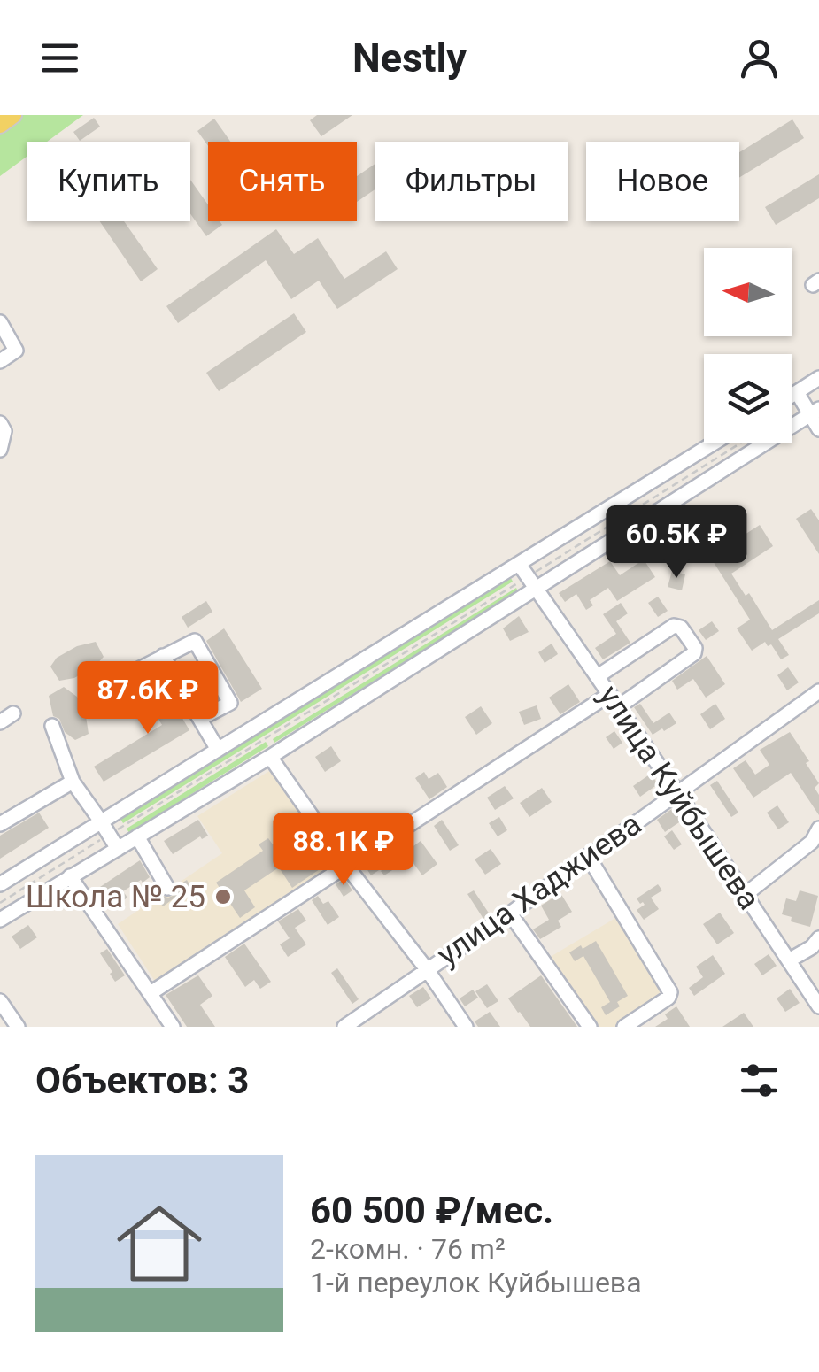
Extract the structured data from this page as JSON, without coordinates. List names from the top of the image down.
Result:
{
  "streets": {
    "street": ["улица Куйбышева", "улица Хаджиева"]
  },
  "crossings": [
    ["улица Куйбышева", "улица Хаджиева"]
  ],
  "places": ["Школа № 25"],
  "north": "left",
  "page": {
    "header": "Nestly",
    "chip": [
      "Купить",
      "Снять",
      "Фильтры",
      "Новое"
    ],
    "price": ["60.5K ₽", "87.6K ₽", "88.1K ₽"],
    "heading": "Объектов: 3",
    "list": [
      {
        "name": "60 500 ₽/мес.",
        "note": "2-комн. · 76 m² · 1-й переулок Куйбышева"
      }
    ]
  }
}
